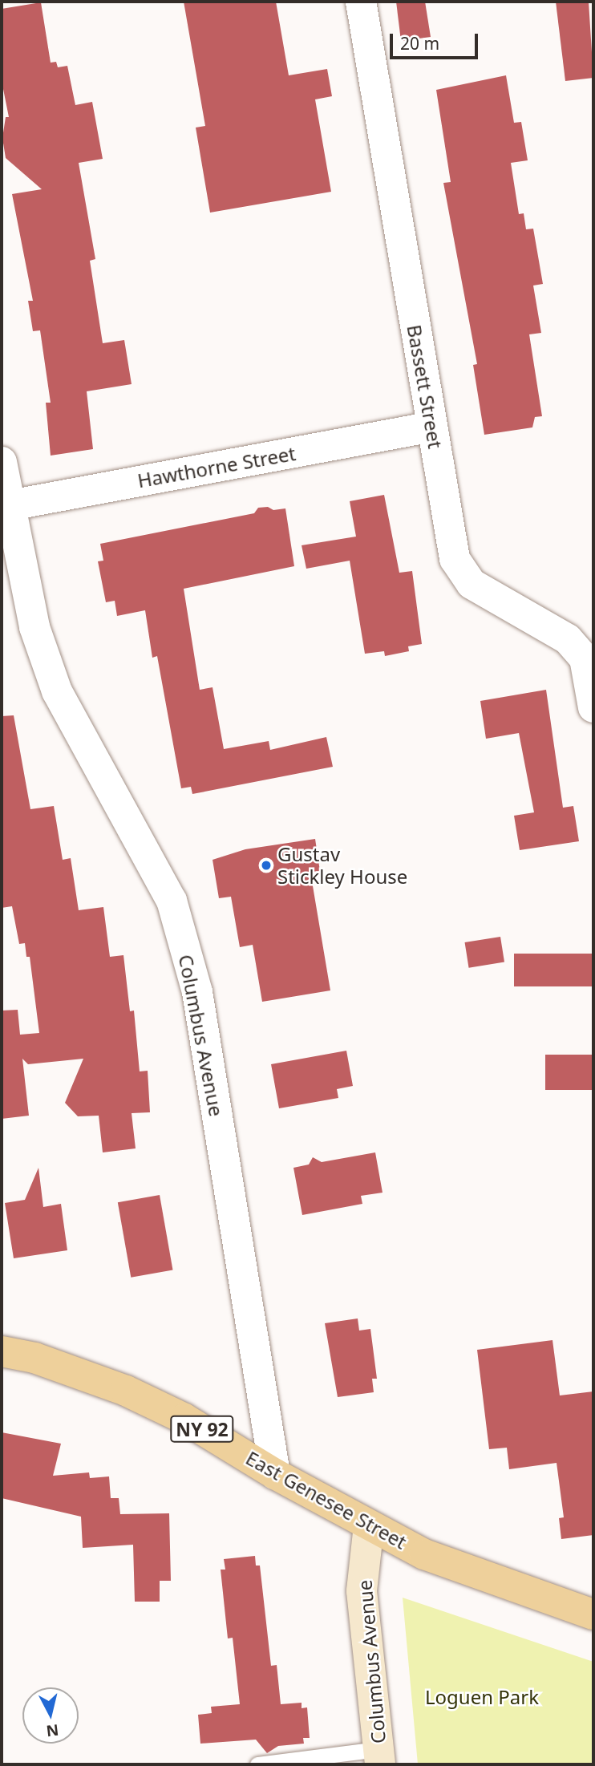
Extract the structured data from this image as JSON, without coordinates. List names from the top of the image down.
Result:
{
  "streets": {
    "main road": ["NY 92", "East Genesee Street"],
    "street": ["Bassett Street", "Hawthorne Street", "Columbus Avenue"]
  },
  "crossings": [
    ["Bassett Street", "Hawthorne Street"],
    ["Hawthorne Street", "Columbus Avenue"],
    ["Columbus Avenue", "East Genesee Street"]
  ],
  "parks": ["Loguen Park"],
  "places": ["Gustav Stickley House"],
  "scale_bar": "20 m",
  "north": "bottom"
}
